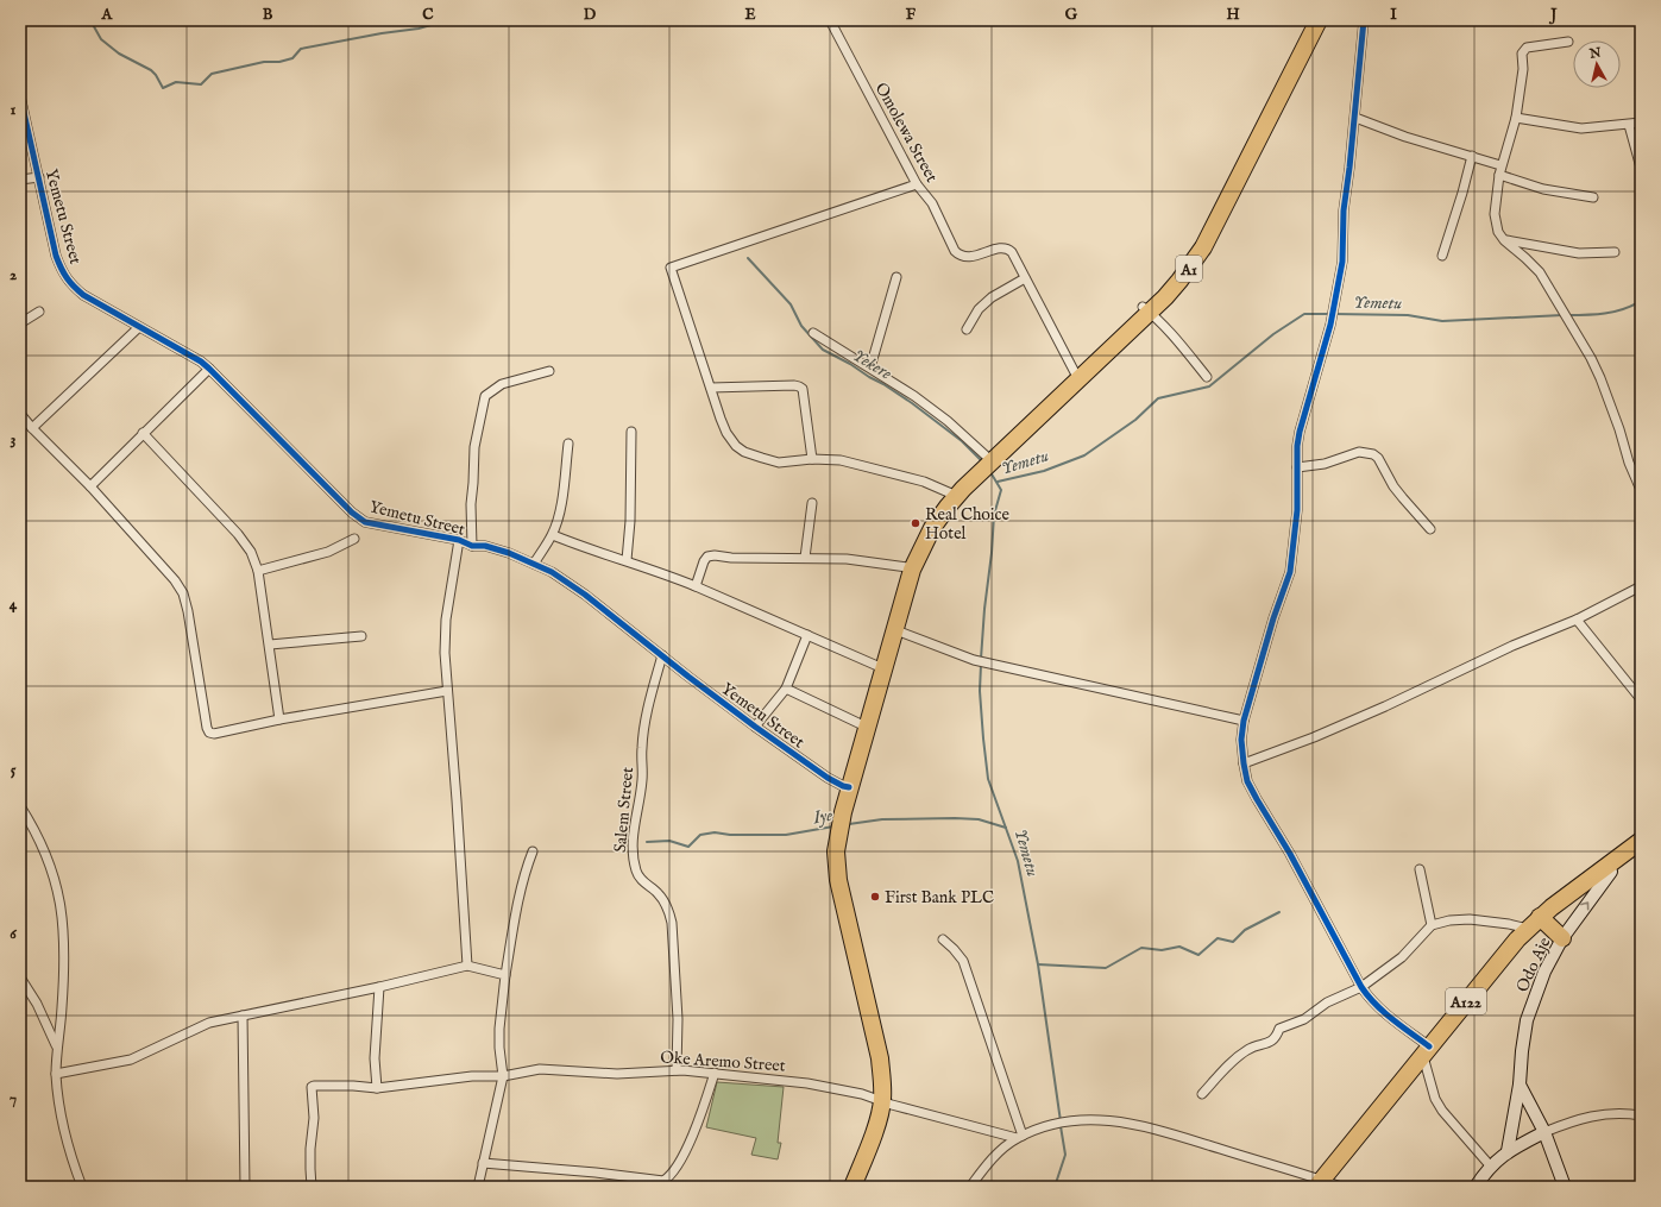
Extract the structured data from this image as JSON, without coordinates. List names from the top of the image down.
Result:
{
  "streets": {
    "highway": ["A1", "A122"],
    "street": [
      "Omolewa Street",
      "Yemetu Street",
      "Salem Street",
      "Odo Aje",
      "Oke Aremo Street"
    ]
  },
  "crossings": [
    ["Yemetu Street", "A1"],
    ["Yemetu Street", "Salem Street"],
    ["A1", "Oke Aremo Street"],
    ["Salem Street", "Oke Aremo Street"],
    ["Odo Aje", "A122"]
  ],
  "water": ["Yemetu", "Yekere", "Iye"],
  "places": ["Real Choice Hotel", "First Bank PLC"],
  "north": "top",
  "grid": {
    "columns": [
      "A",
      "B",
      "C",
      "D",
      "E",
      "F",
      "G",
      "H",
      "I",
      "J"
    ],
    "rows": [
      "1",
      "2",
      "3",
      "4",
      "5",
      "6",
      "7"
    ]
  }
}
